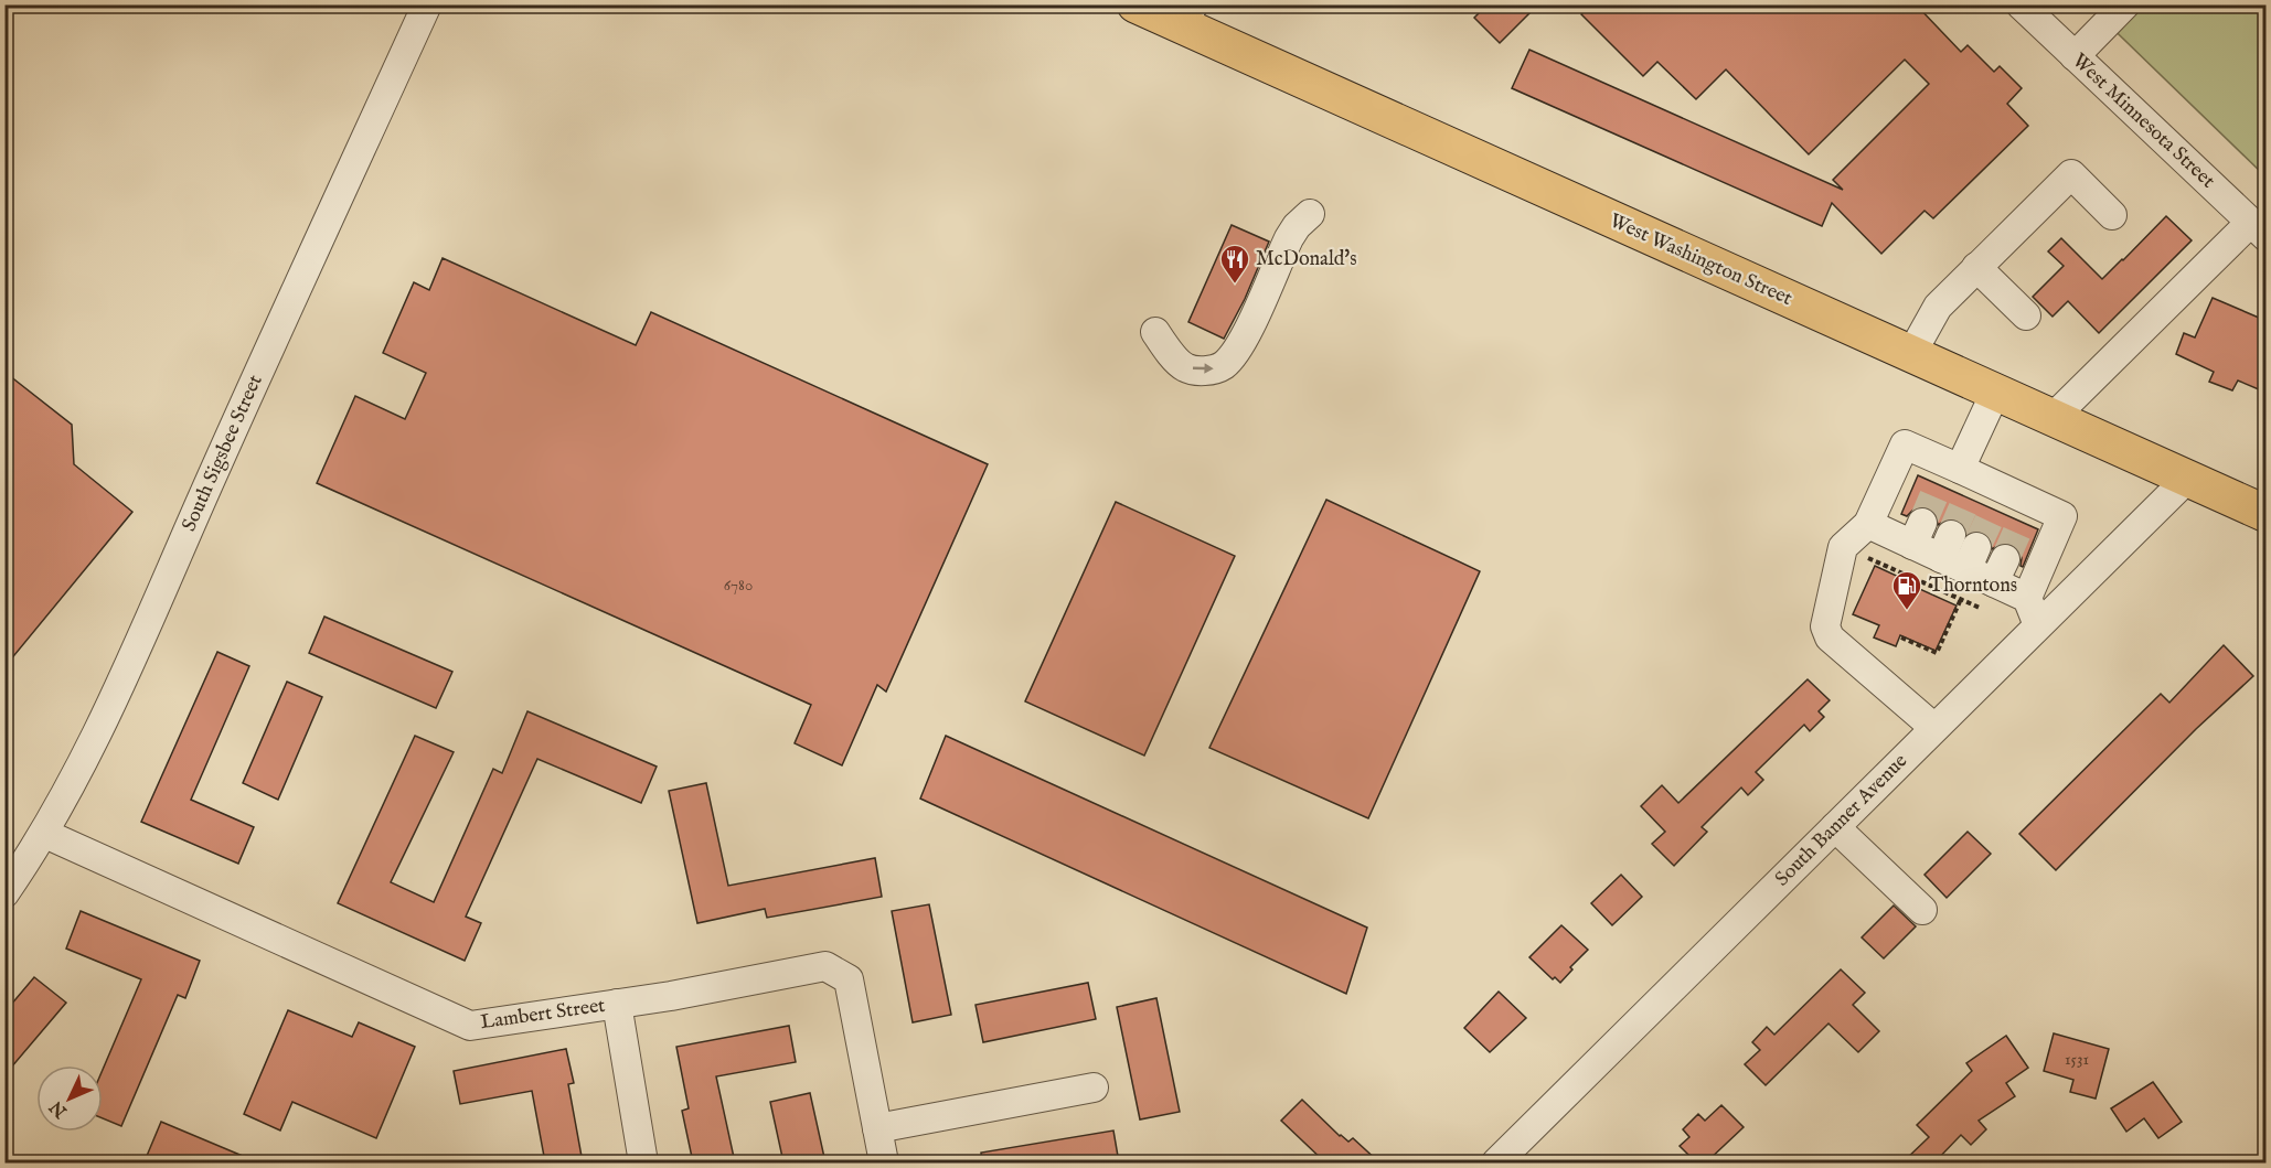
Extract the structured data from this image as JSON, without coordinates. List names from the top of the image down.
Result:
{
  "streets": {
    "main road": ["West Washington Street"],
    "street": [
      "West Minnesota Street",
      "South Sigsbee Street",
      "South Banner Avenue",
      "Lambert Street"
    ]
  },
  "crossings": [
    ["West Washington Street", "South Banner Avenue"],
    ["South Sigsbee Street", "Lambert Street"]
  ],
  "places": {
    "restaurant": ["McDonald's"],
    "fuel station": ["Thorntons"]
  },
  "house_numbers": ["6780", "1531"],
  "north": "bottom left"
}
